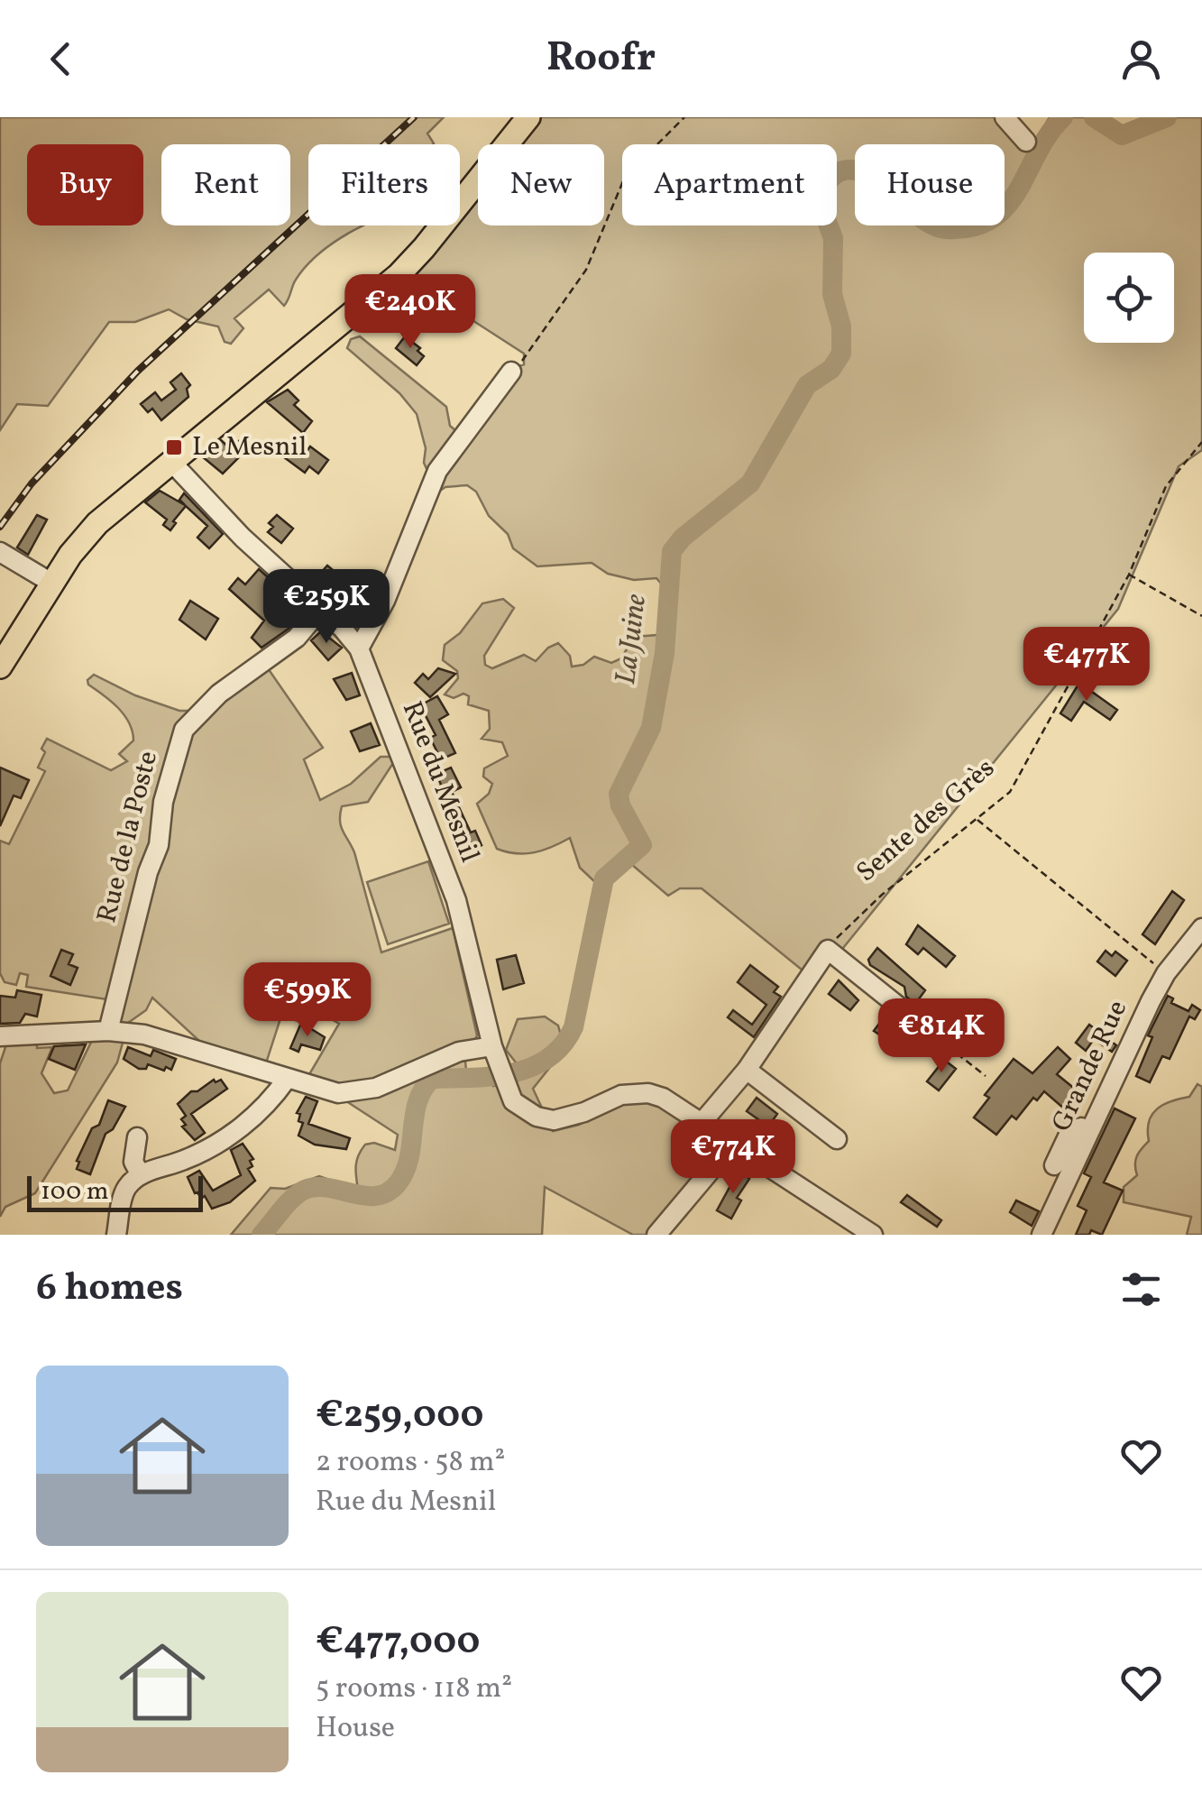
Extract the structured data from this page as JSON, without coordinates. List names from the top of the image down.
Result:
{
  "streets": {
    "street": ["Rue du Mesnil", "Rue de la Poste", "Grande Rue"],
    "path": ["Sente des Grès"]
  },
  "crossings": [
    ["Rue du Mesnil", "Rue de la Poste"]
  ],
  "water": ["La Juine"],
  "places": {
    "transit": ["Le Mesnil"]
  },
  "scale_bar": "100 m",
  "page": {
    "header": "Roofr",
    "chip": [
      "Buy",
      "Rent",
      "Filters",
      "New",
      "Apartment",
      "House"
    ],
    "price": [
      "€240K",
      "€259K",
      "€477K",
      "€599K",
      "€814K",
      "€774K"
    ],
    "scale": "100 m",
    "heading": "6 homes",
    "list": [
      {
        "name": "€259,000",
        "note": "2 rooms · 58 m² · Rue du Mesnil"
      },
      {
        "name": "€477,000",
        "note": "5 rooms · 118 m² · House"
      }
    ]
  }
}
